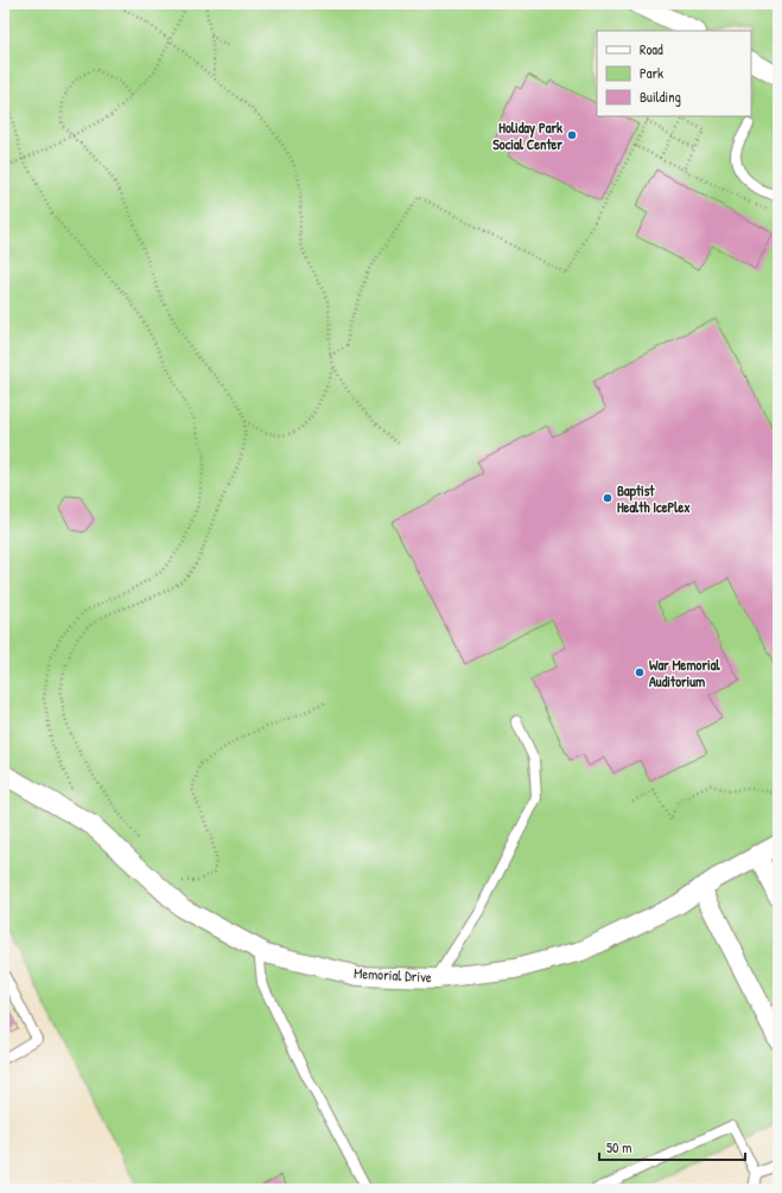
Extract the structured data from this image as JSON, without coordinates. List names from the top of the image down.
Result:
{
  "streets": {
    "street": ["Memorial Drive"]
  },
  "places": ["Holiday Park Social Center", "Baptist Health IcePlex", "War Memorial Auditorium"],
  "legend": ["Road", "Park", "Building"],
  "scale_bar": "50 m"
}
